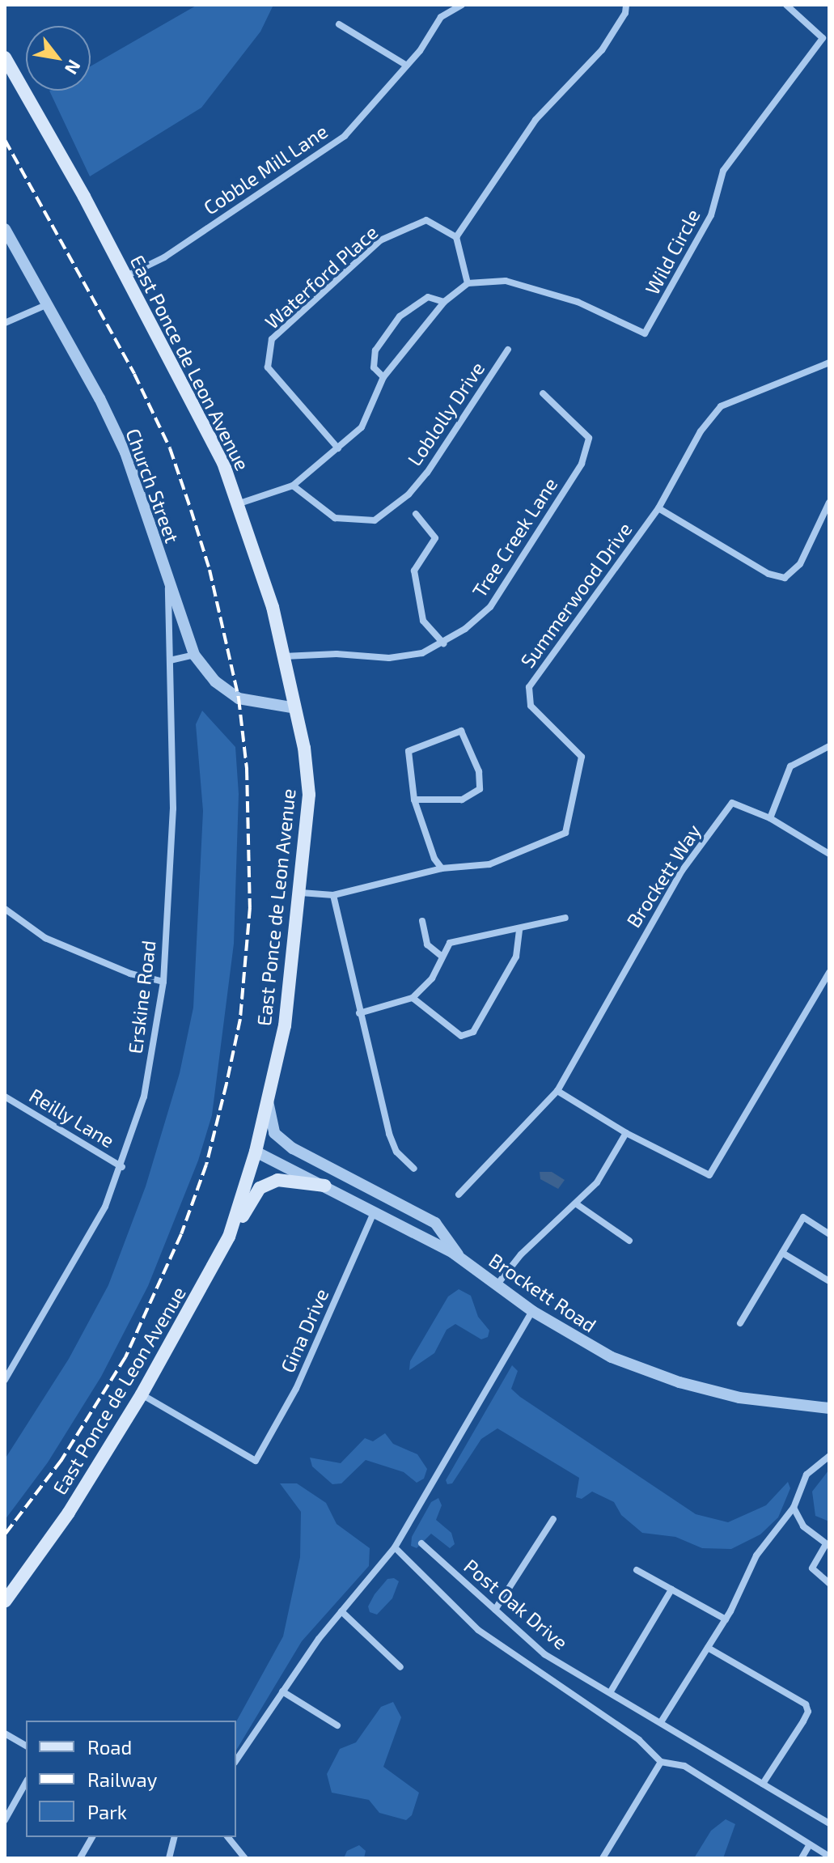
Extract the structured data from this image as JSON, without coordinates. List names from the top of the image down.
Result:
{
  "streets": {
    "main road": ["East Ponce de Leon Avenue"],
    "street": [
      "Cobble Mill Lane",
      "Wild Circle",
      "Waterford Place",
      "Loblolly Drive",
      "Church Street",
      "Tree Creek Lane",
      "Summerwood Drive",
      "Brockett Way",
      "Erskine Road",
      "Reilly Lane",
      "Brockett Road",
      "Gina Drive",
      "Post Oak Drive"
    ]
  },
  "crossings": [
    ["Cobble Mill Lane", "East Ponce de Leon Avenue"],
    ["East Ponce de Leon Avenue", "Church Street"],
    ["East Ponce de Leon Avenue", "Tree Creek Lane"],
    ["East Ponce de Leon Avenue", "Summerwood Drive"],
    ["East Ponce de Leon Avenue", "Brockett Road"],
    ["East Ponce de Leon Avenue", "Gina Drive"],
    ["Church Street", "Erskine Road"],
    ["Erskine Road", "Reilly Lane"],
    ["Brockett Road", "Gina Drive"]
  ],
  "legend": ["Road", "Railway", "Park"],
  "north": "bottom right"
}
